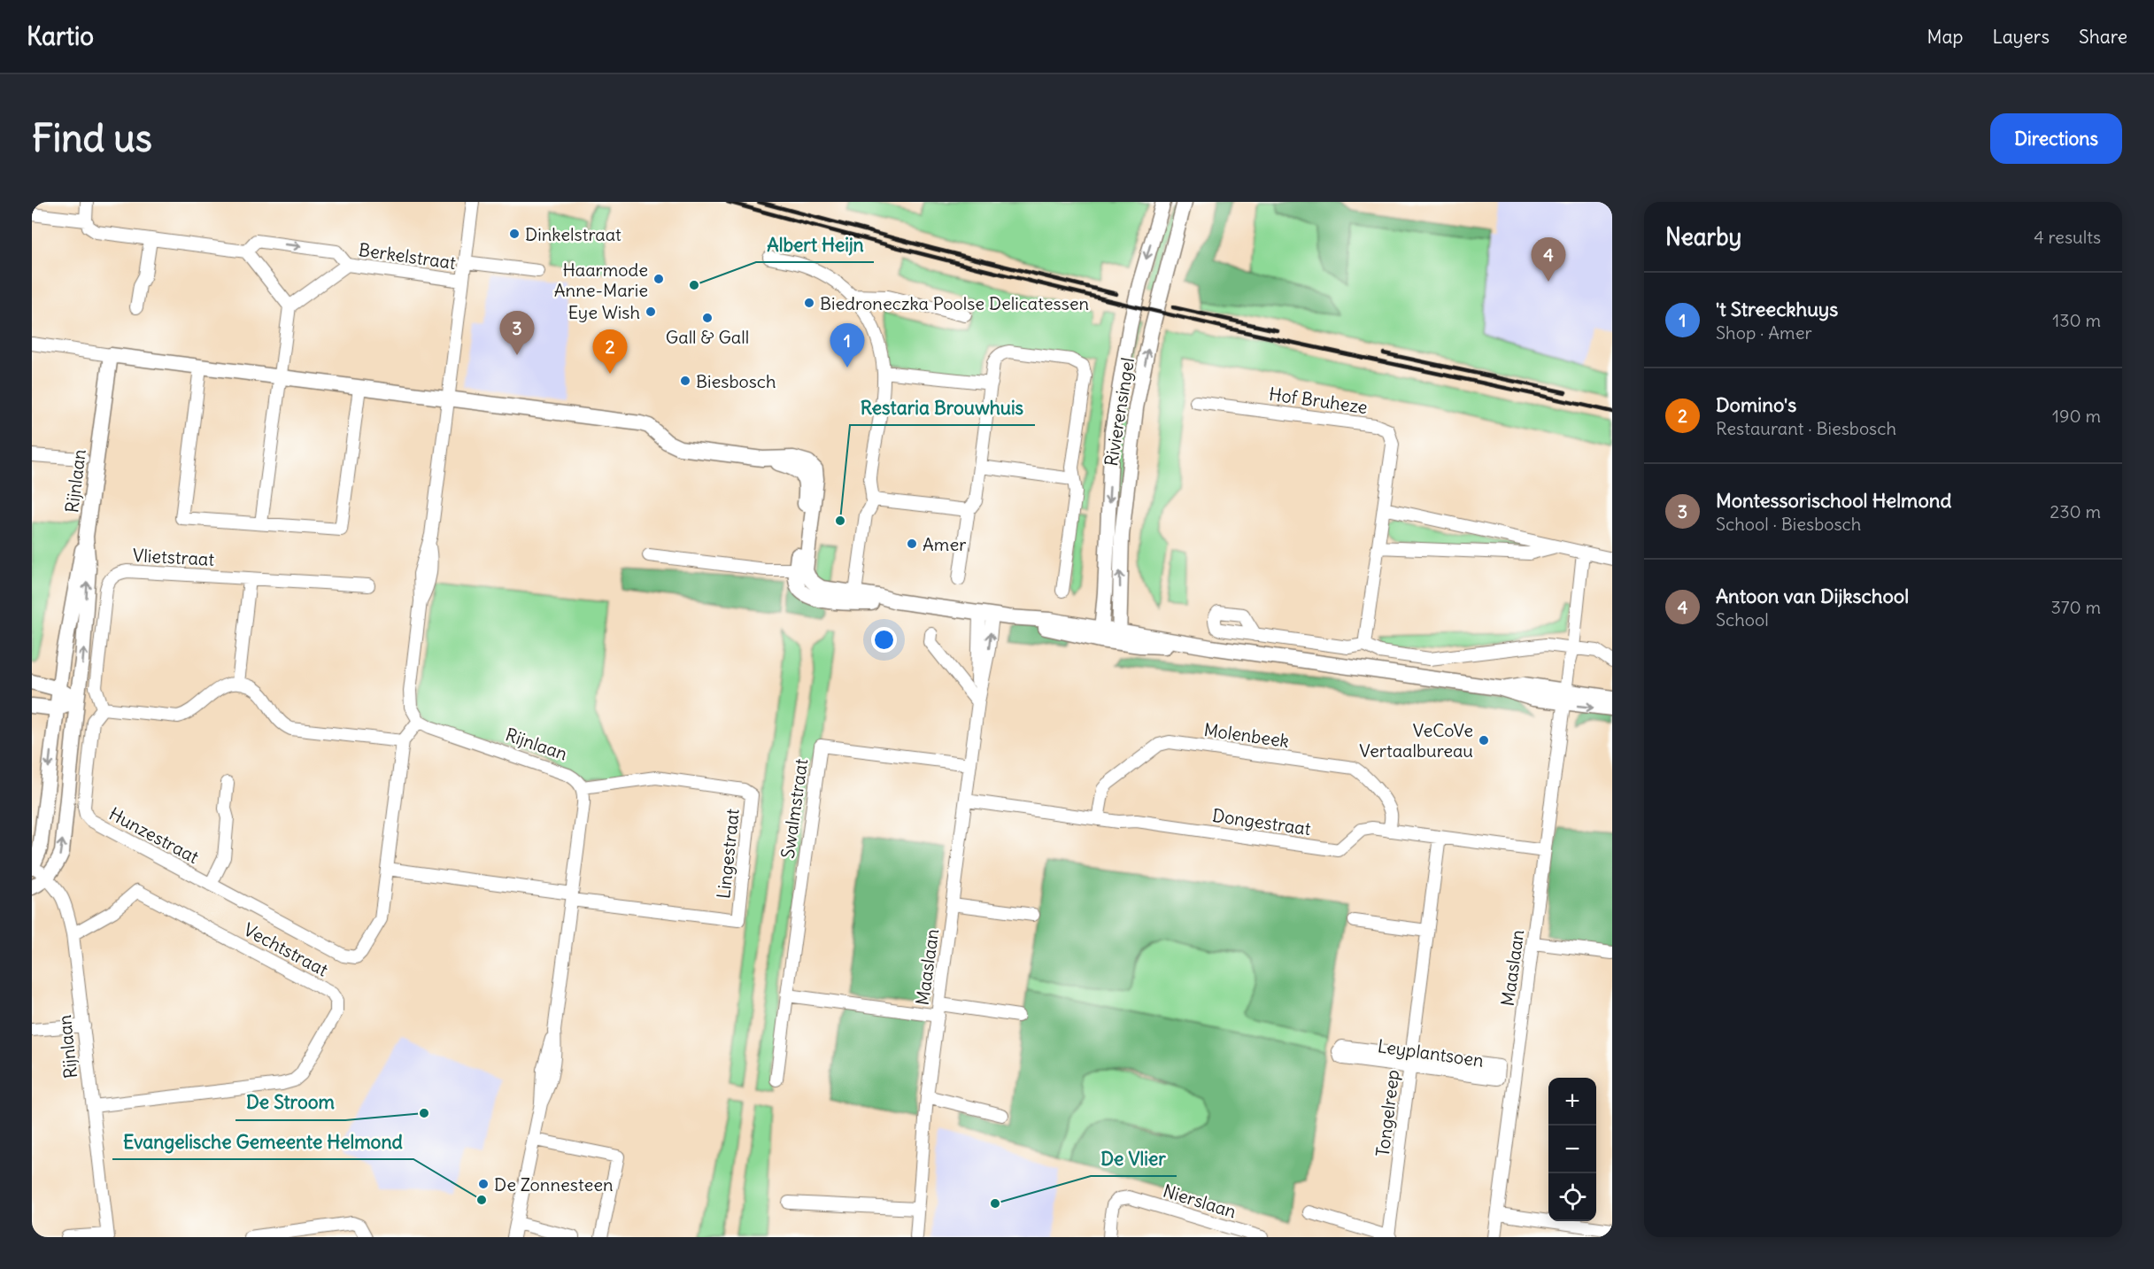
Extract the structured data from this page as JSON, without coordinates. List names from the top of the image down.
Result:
{
  "streets": {
    "street": [
      "Berkelstraat",
      "Hof Bruheze",
      "Rivierensingel",
      "Rijnlaan",
      "Vlietstraat",
      "Molenbeek",
      "Swalmstraat",
      "Dongestraat",
      "Hunzestraat",
      "Lingestraat",
      "Vechtstraat",
      "Maaslaan",
      "Leyplantsoen",
      "Tongelreep",
      "Nierslaan"
    ]
  },
  "crossings": [
    ["Rijnlaan", "Lingestraat"],
    ["Rijnlaan", "Vechtstraat"],
    ["Vlietstraat", "Hunzestraat"],
    ["Molenbeek", "Dongestraat"],
    ["Swalmstraat", "Maaslaan"],
    ["Dongestraat", "Maaslaan"],
    ["Dongestraat", "Tongelreep"],
    ["Leyplantsoen", "Tongelreep"]
  ],
  "places": [
    "Dinkelstraat",
    "Haarmode Anne-Marie",
    "Albert Heijn",
    "Biedroneczka Poolse Delicatessen",
    "Eye Wish",
    "Gall & Gall",
    "Biesbosch",
    "Restaria Brouwhuis",
    "Amer",
    "VeCoVe Vertaalbureau",
    "De Stroom",
    "De Zonnesteen",
    "Evangelische Gemeente Helmond",
    "De Vlier"
  ],
  "page": {
    "header": "Kartio",
    "nav": ["Map", "Layers", "Share"],
    "buttons": "Directions",
    "title": "Find us",
    "heading": ["Nearby", "4 results"],
    "pins": [
      "4",
      "3",
      "1",
      "2"
    ],
    "list": [
      {
        "mark": "1",
        "name": "'t Streeckhuys",
        "note": "Shop · Amer",
        "value": "130 m"
      },
      {
        "mark": "2",
        "name": "Domino's",
        "note": "Restaurant · Biesbosch",
        "value": "190 m"
      },
      {
        "mark": "3",
        "name": "Montessorischool Helmond",
        "note": "School · Biesbosch",
        "value": "230 m"
      },
      {
        "mark": "4",
        "name": "Antoon van Dijkschool",
        "note": "School",
        "value": "370 m"
      }
    ],
    "map_buttons": ["+", "−"]
  }
}
